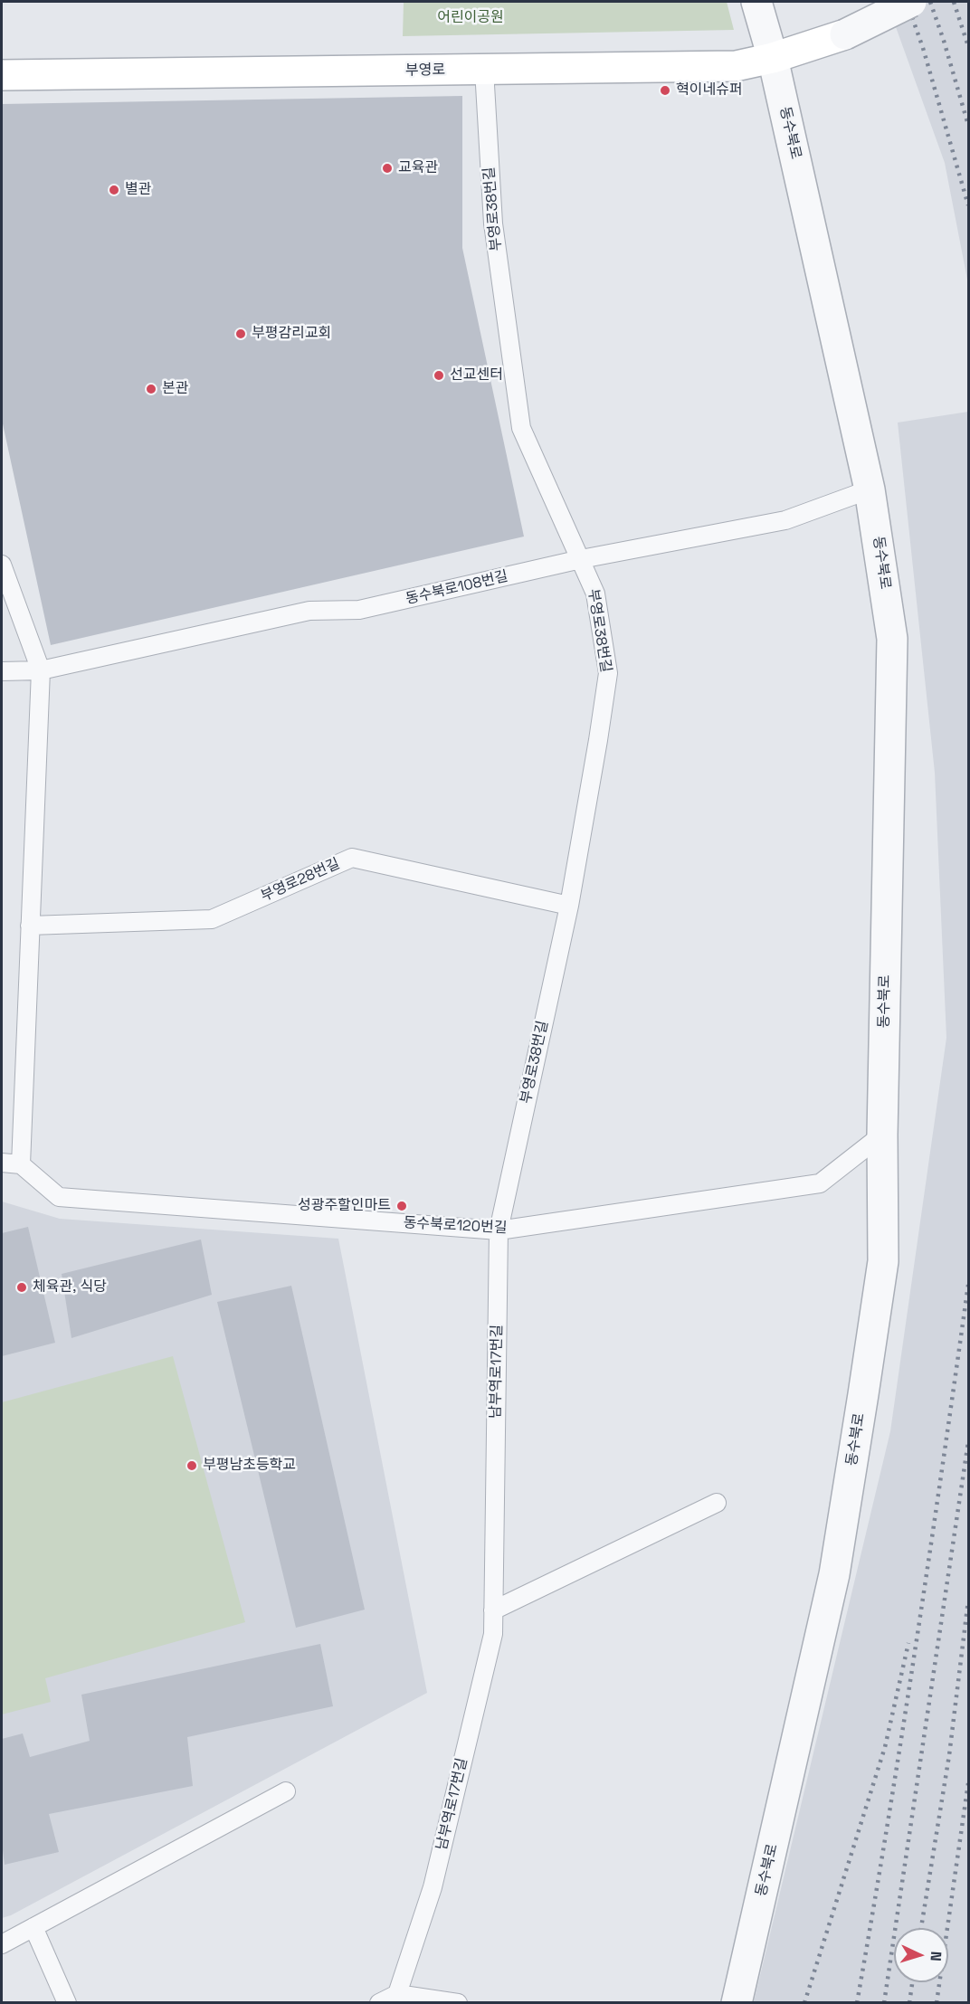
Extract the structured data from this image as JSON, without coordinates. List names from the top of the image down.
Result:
{
  "streets": {
    "main road": ["부영로"],
    "street": ["동수북로"],
    "lane": [
      "부영로38번길",
      "동수북로108번길",
      "부영로28번길",
      "동수북로120번길",
      "남부역로17번길"
    ]
  },
  "crossings": [
    ["부영로", "동수북로"],
    ["부영로", "부영로38번길"],
    ["동수북로", "동수북로108번길"],
    ["동수북로", "동수북로120번길"],
    ["부영로38번길", "동수북로108번길"],
    ["부영로38번길", "부영로28번길"],
    ["부영로38번길", "동수북로120번길"],
    ["부영로38번길", "남부역로17번길"],
    ["동수북로120번길", "남부역로17번길"]
  ],
  "parks": ["어린이공원"],
  "places": [
    "혁이네슈퍼",
    "교육관",
    "별관",
    "부평감리교회",
    "선교센터",
    "본관",
    "성광주할인마트",
    "체육관, 식당",
    "부평남초등학교"
  ],
  "north": "right"
}
